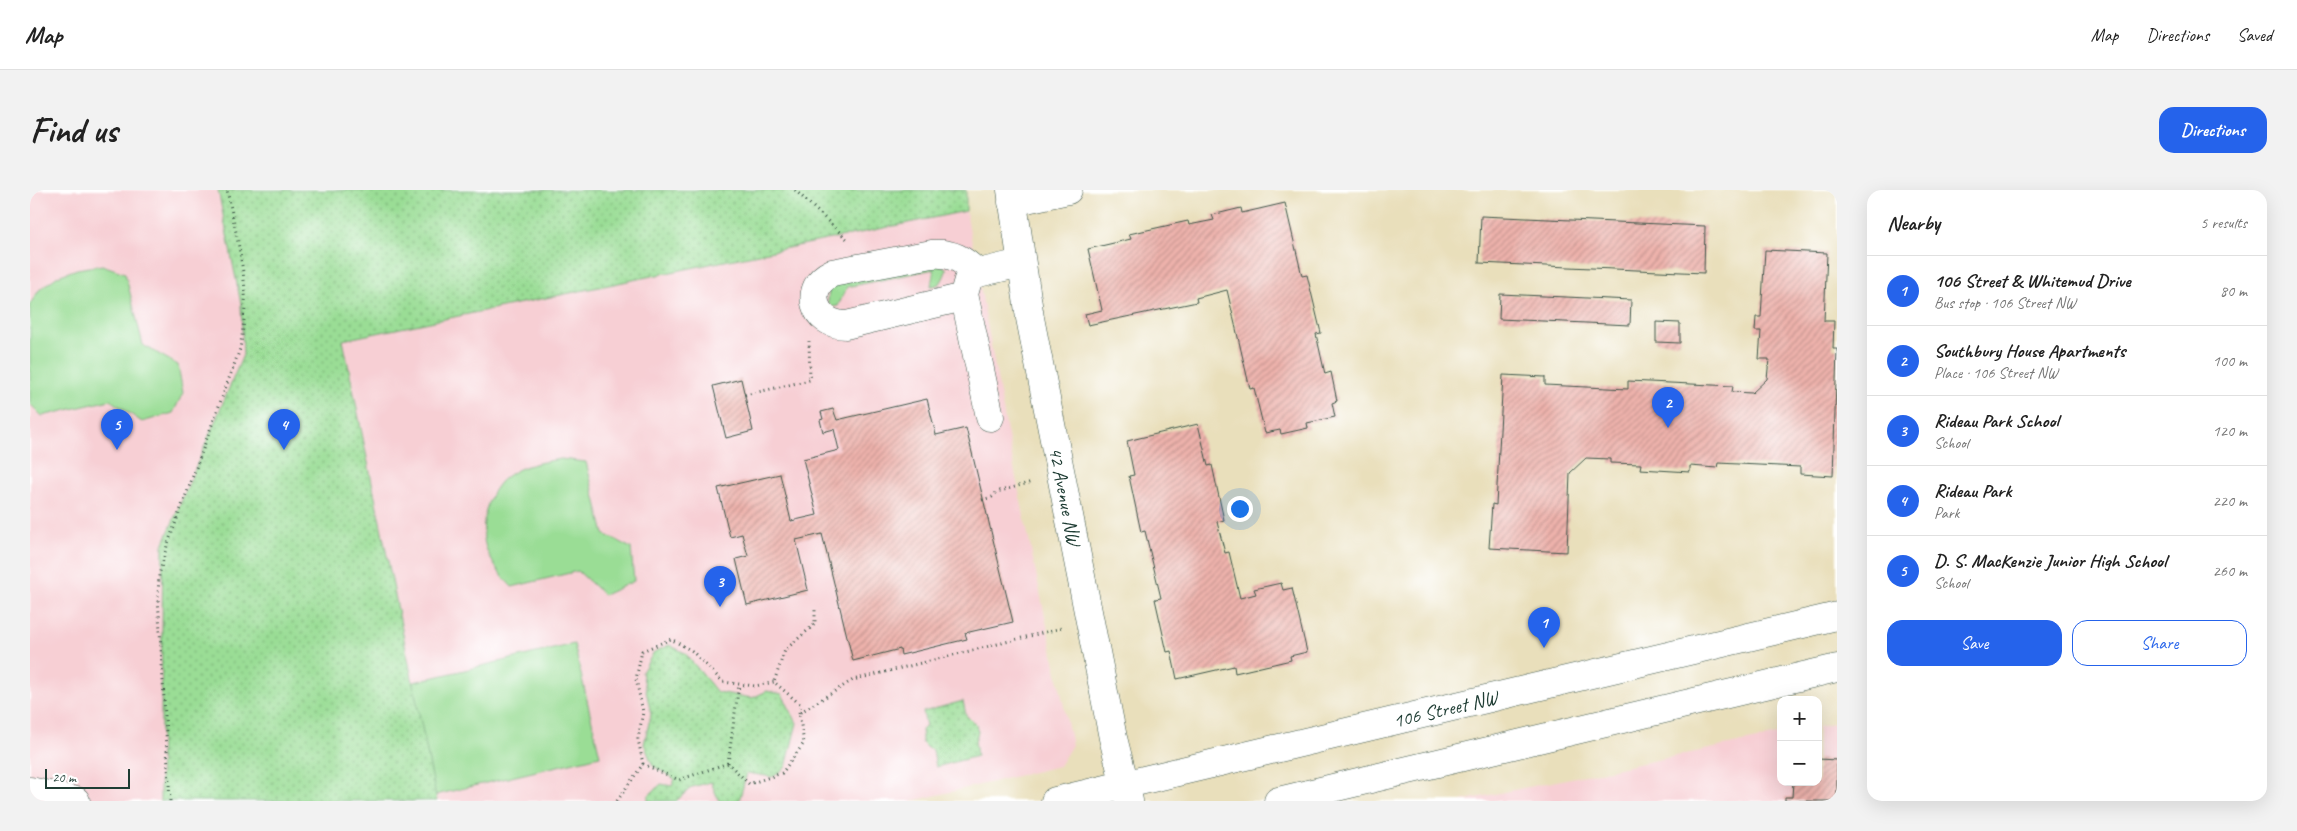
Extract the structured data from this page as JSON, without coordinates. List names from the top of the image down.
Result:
{
  "streets": {
    "street": ["42 Avenue NW", "106 Street NW"]
  },
  "crossings": [
    ["42 Avenue NW", "106 Street NW"]
  ],
  "scale_bar": "20 m",
  "page": {
    "header": "Map",
    "nav": ["Map", "Directions", "Saved"],
    "buttons": [
      "Directions",
      ["Save", "Share"]
    ],
    "title": "Find us",
    "heading": ["Nearby", "5 results"],
    "list": [
      {
        "mark": "1",
        "name": "106 Street & Whitemud Drive",
        "note": "Bus stop · 106 Street NW",
        "value": "80 m"
      },
      {
        "mark": "2",
        "name": "Southbury House Apartments",
        "note": "Place · 106 Street NW",
        "value": "100 m"
      },
      {
        "mark": "3",
        "name": "Rideau Park School",
        "note": "School",
        "value": "120 m"
      },
      {
        "mark": "4",
        "name": "Rideau Park",
        "note": "Park",
        "value": "220 m"
      },
      {
        "mark": "5",
        "name": "D. S. MacKenzie Junior High School",
        "note": "School",
        "value": "260 m"
      }
    ],
    "pins": [
      "2",
      "4",
      "5",
      "3",
      "1"
    ],
    "map_buttons": ["+", "−"],
    "scale": "20 m"
  }
}
